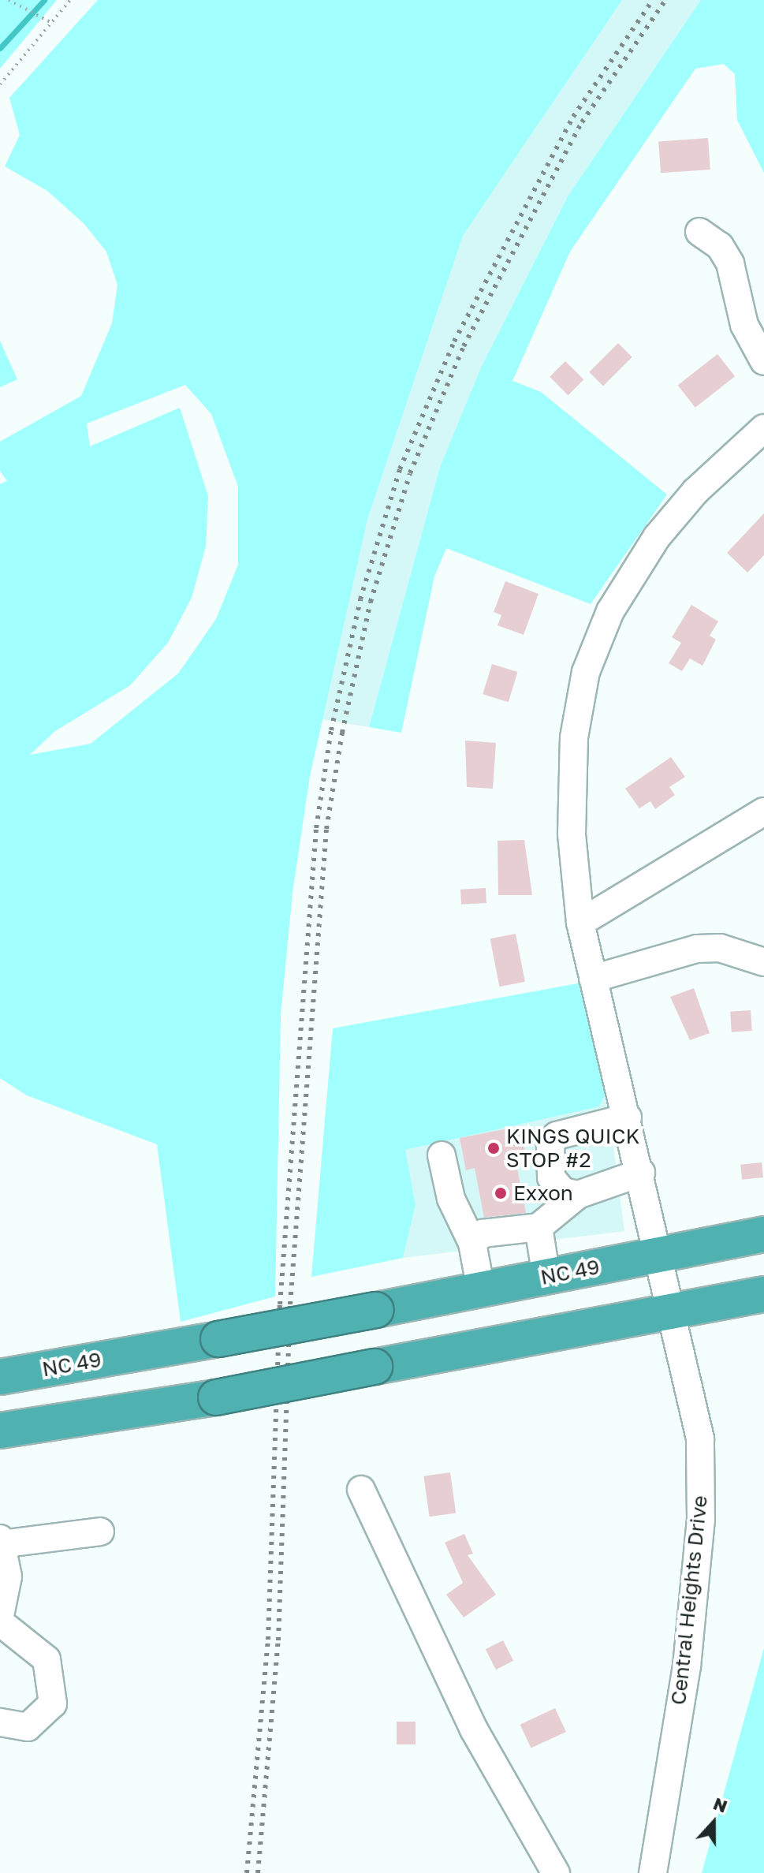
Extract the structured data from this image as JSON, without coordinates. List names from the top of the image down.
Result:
{
  "streets": {
    "highway": ["NC 49"],
    "street": ["Central Heights Drive"]
  },
  "crossings": [
    ["NC 49", "Central Heights Drive"]
  ],
  "places": ["KINGS QUICK STOP #2", "Exxon"],
  "north": "top"
}
